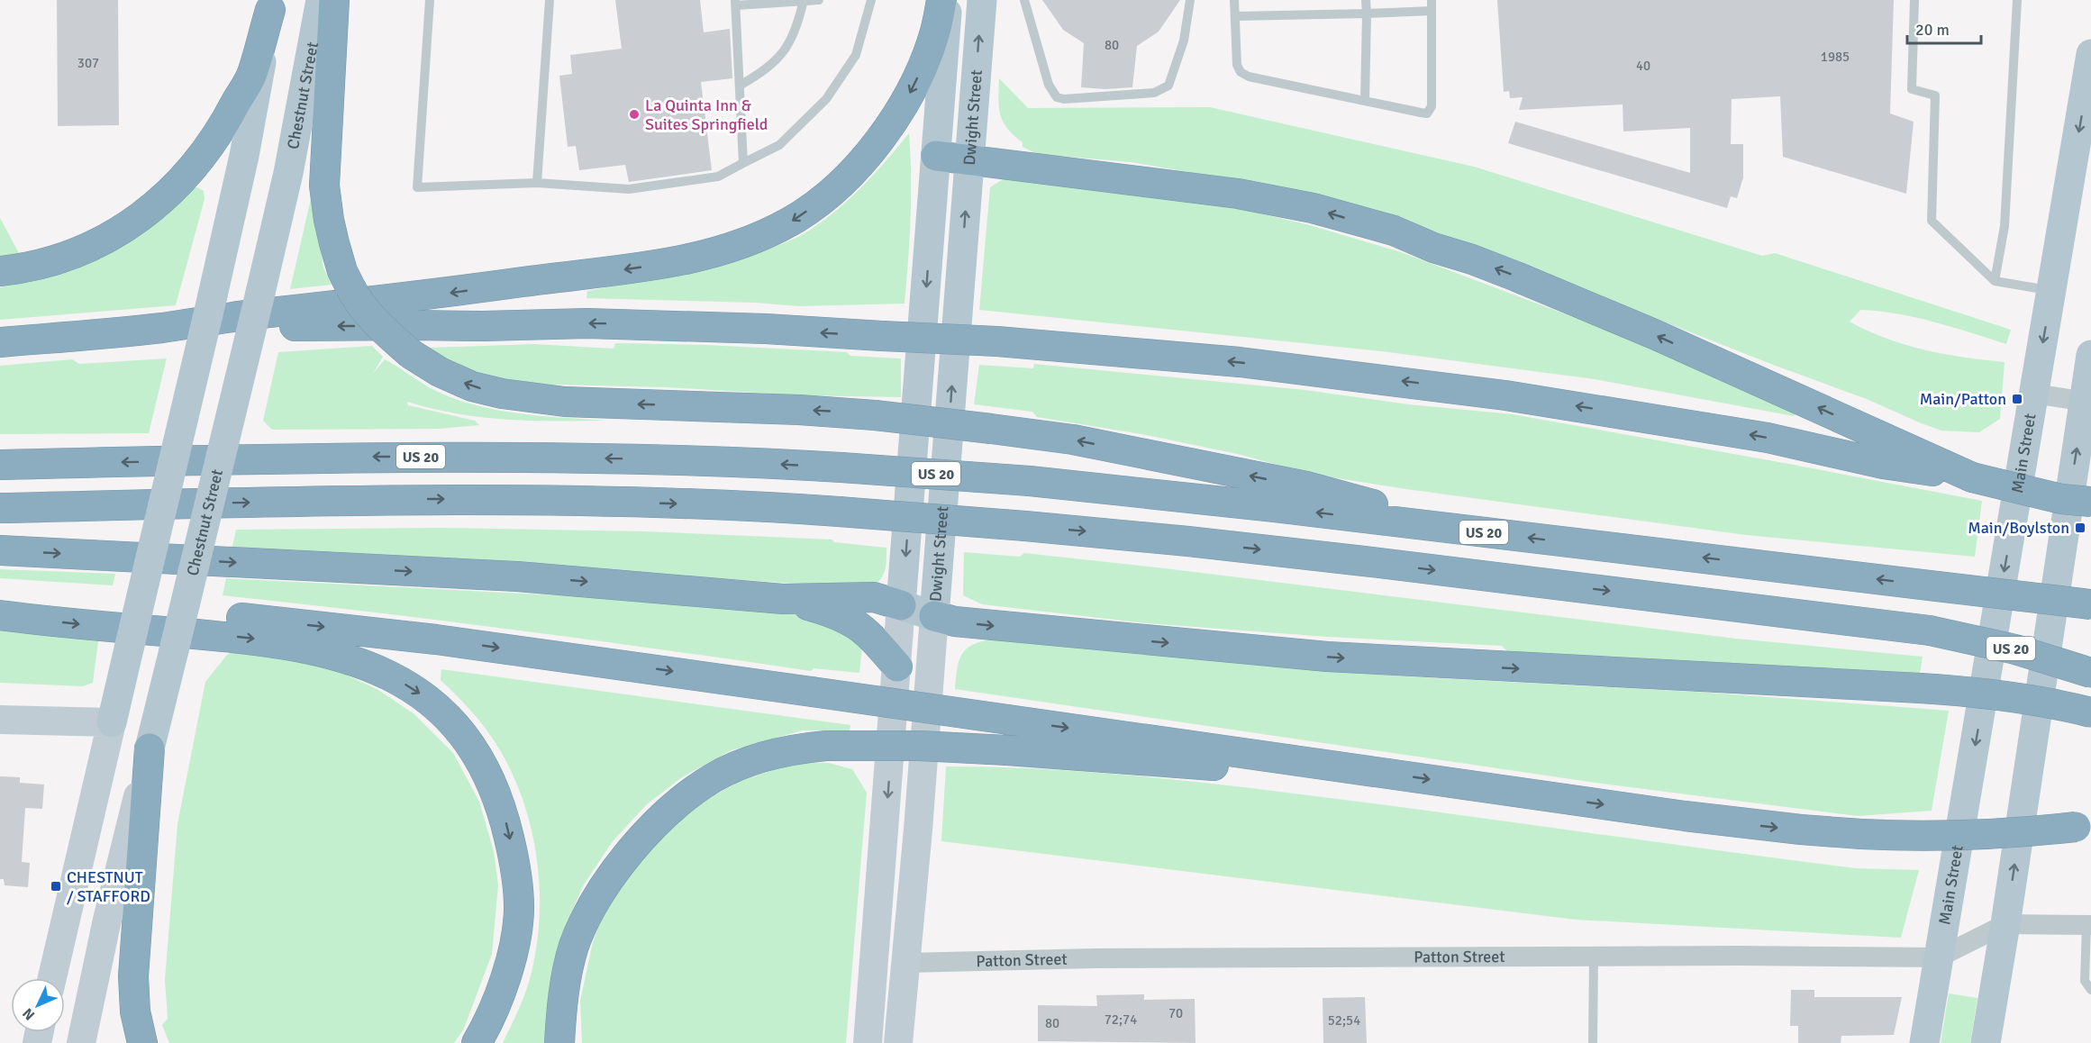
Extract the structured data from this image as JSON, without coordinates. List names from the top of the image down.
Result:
{
  "streets": {
    "highway": ["US 20"],
    "main road": ["Chestnut Street", "Dwight Street", "Main Street"],
    "street": ["Patton Street"]
  },
  "crossings": [
    ["Dwight Street", "Patton Street"],
    ["Main Street", "Patton Street"]
  ],
  "places": {
    "other": ["La Quinta Inn & Suites Springfield"],
    "transit": ["Main/Patton", "Main/Boylston", "CHESTNUT / STAFFORD"]
  },
  "house_numbers": [
    "80",
    "1985",
    "307",
    "40",
    "70",
    "72;74",
    "52;54",
    "80"
  ],
  "scale_bar": "20 m",
  "north": "bottom left"
}
